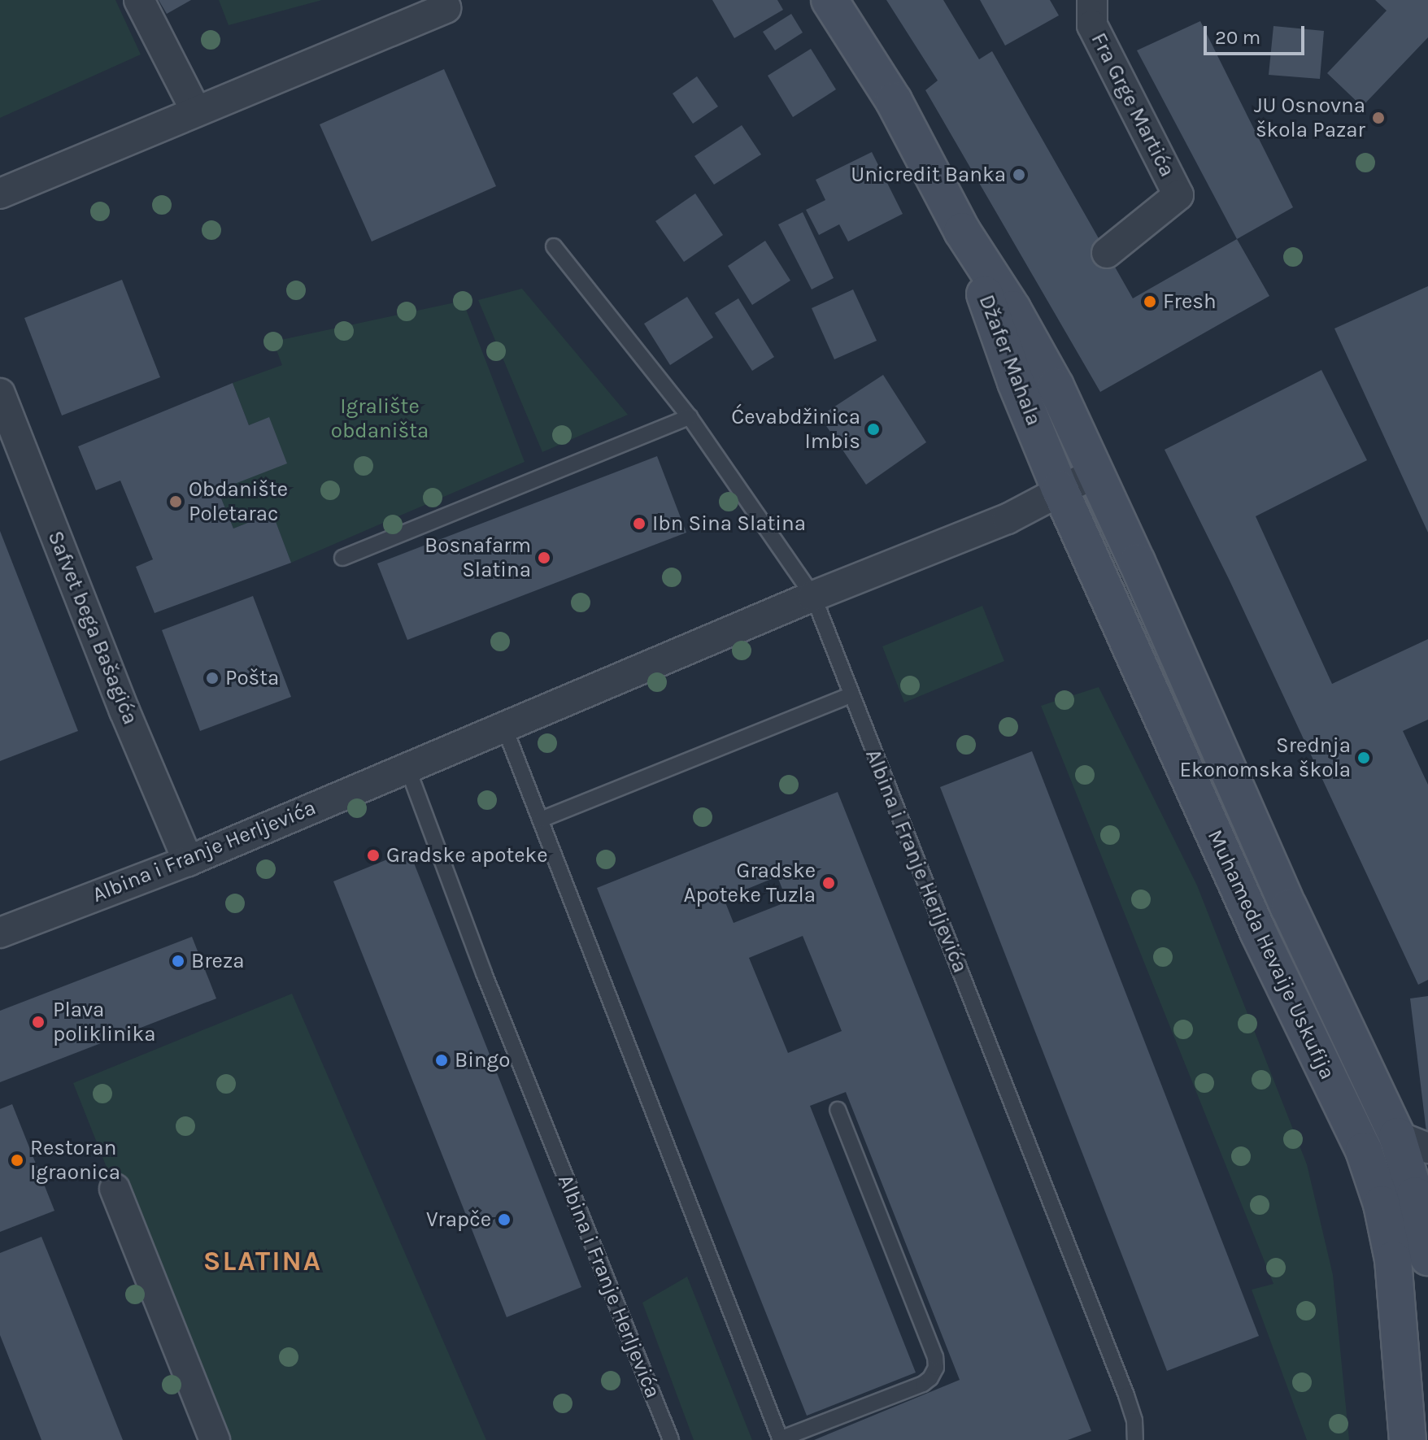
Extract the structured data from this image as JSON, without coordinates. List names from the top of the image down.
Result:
{
  "streets": {
    "main road": ["Džafer Mahala", "Muhameda Hevaije Uskufija"],
    "street": ["Fra Grge Martića", "Safvet bega Bašagića", "Albina i Franje Herljevića"]
  },
  "crossings": [
    ["Džafer Mahala", "Muhameda Hevaije Uskufija"],
    ["Safvet bega Bašagića", "Albina i Franje Herljevića"]
  ],
  "districts": ["SLATINA"],
  "parks": ["Igralište obdaništa"],
  "places": [
    "JU Osnovna škola Pazar",
    "Unicredit Banka",
    "Fresh",
    "Ćevabdžinica Imbis",
    "Obdanište Poletarac",
    "Ibn Sina Slatina",
    "Bosnafarm Slatina",
    "Pošta",
    "Srednja Ekonomska škola",
    "Gradske apoteke",
    "Gradske Apoteke Tuzla",
    "Breza",
    "Plava poliklinika",
    "Bingo",
    "Restoran Igraonica",
    "Vrapče"
  ],
  "scale_bar": "20 m"
}
